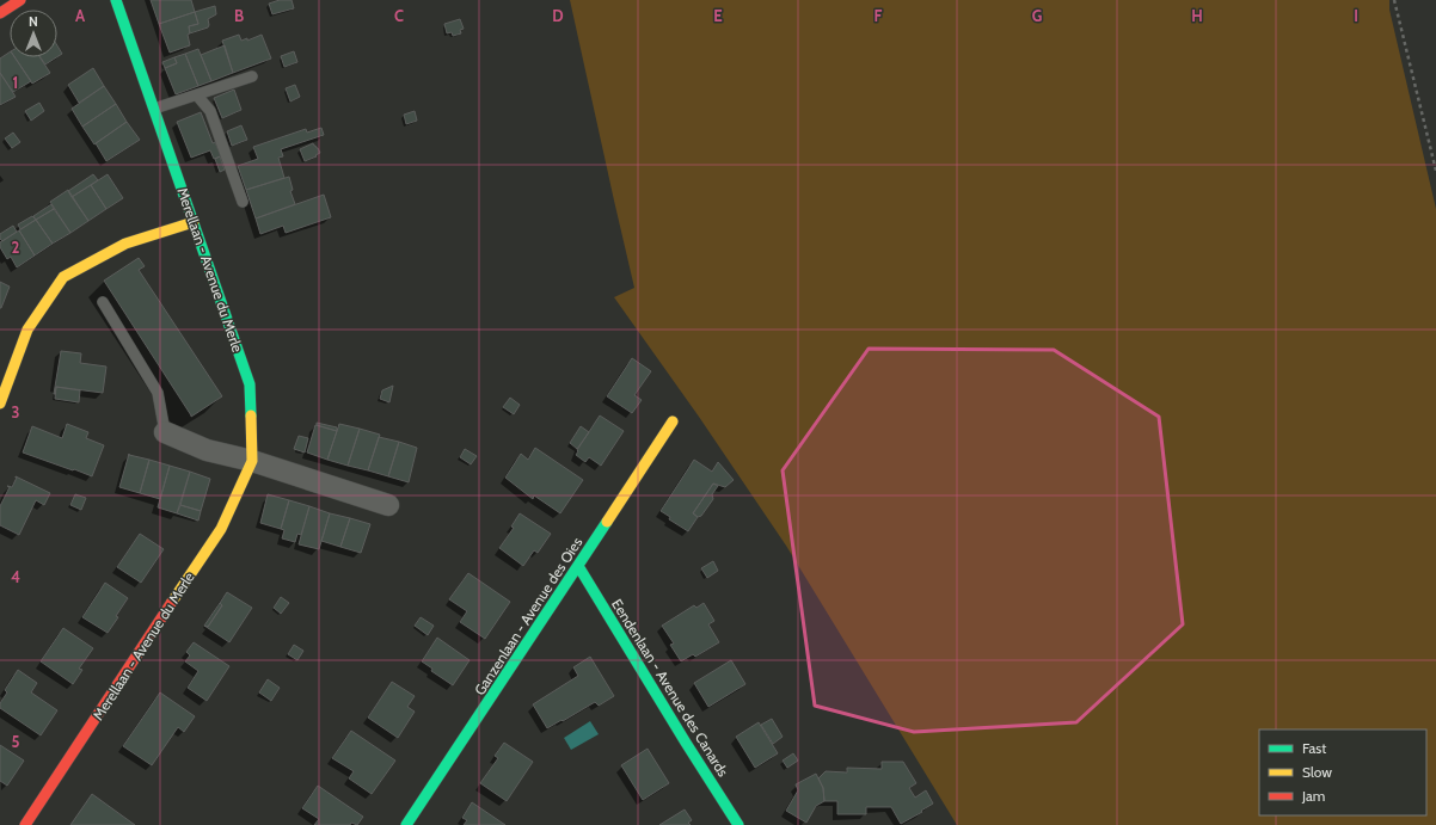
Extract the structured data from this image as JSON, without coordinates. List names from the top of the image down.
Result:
{
  "streets": {
    "street": ["Merellaan - Avenue du Merle", "Ganzenlaan - Avenue des Oies", "Eendenlaan - Avenue des Canards"]
  },
  "crossings": [
    ["Ganzenlaan - Avenue des Oies", "Eendenlaan - Avenue des Canards"]
  ],
  "legend": ["Fast", "Slow", "Jam"],
  "north": "top",
  "grid": {
    "columns": [
      "A",
      "B",
      "C",
      "D",
      "E",
      "F",
      "G",
      "H",
      "I"
    ],
    "rows": [
      "1",
      "2",
      "3",
      "4",
      "5"
    ]
  }
}
